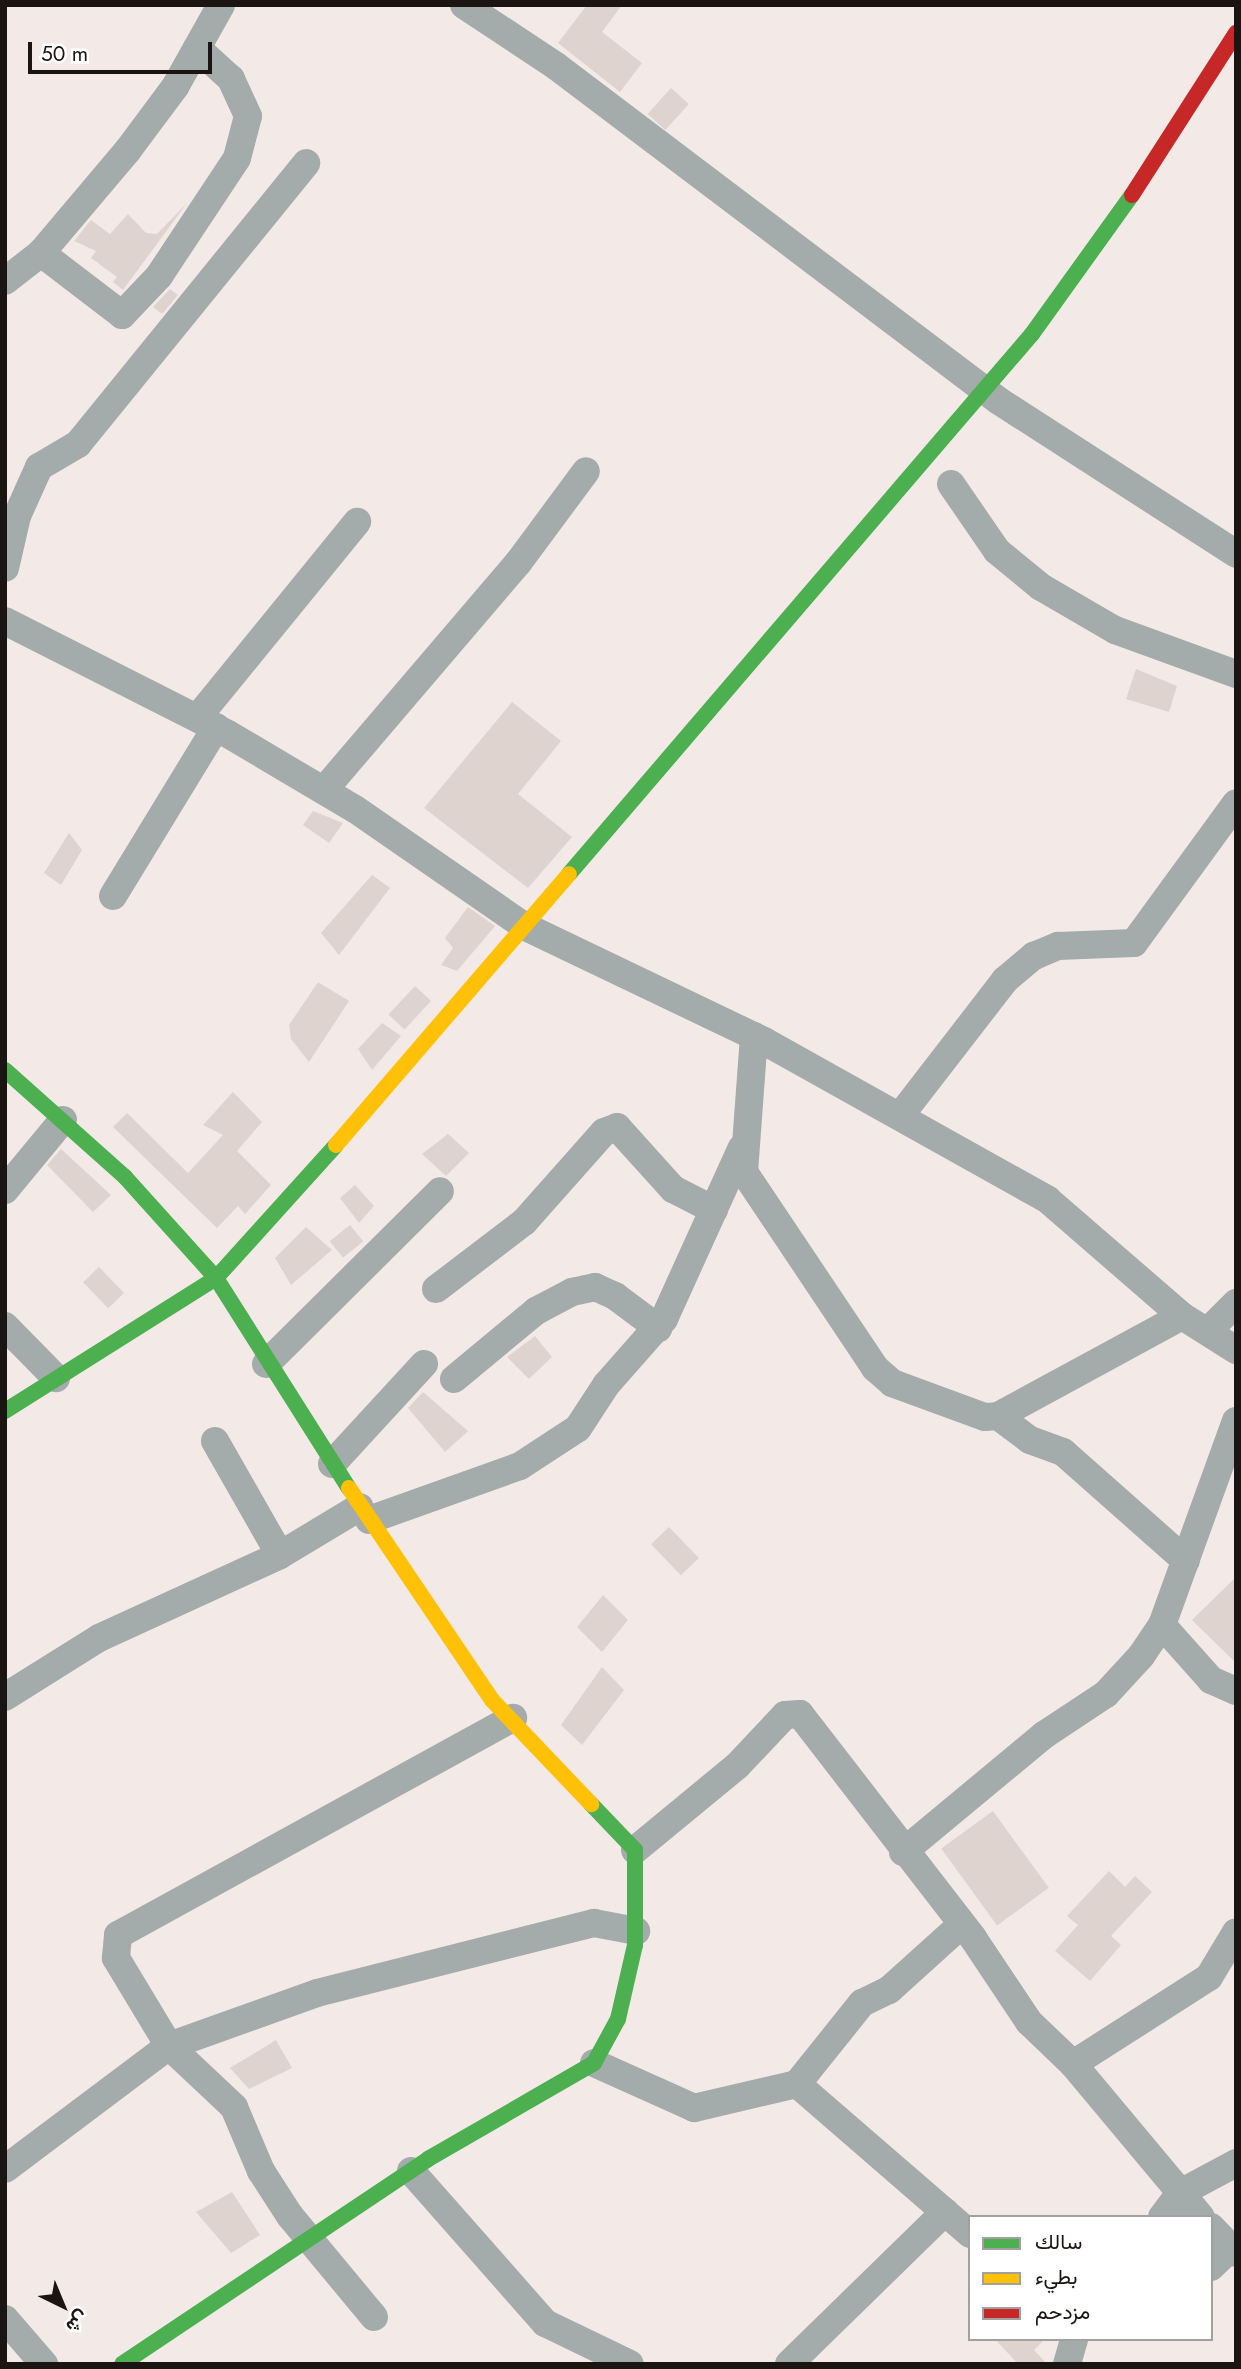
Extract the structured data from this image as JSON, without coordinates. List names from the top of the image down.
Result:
{
  "legend": ["سالك", "بطيء", "مزدحم"],
  "scale_bar": "50 m",
  "north": "bottom right"
}
